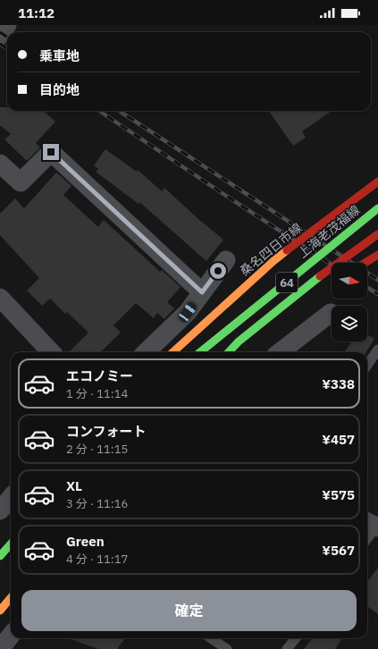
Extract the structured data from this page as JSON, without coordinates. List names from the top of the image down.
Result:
{
  "streets": {
    "main road": ["上海老茂福線", "桑名四日市線", "64"]
  },
  "north": "right",
  "page": {
    "status": "11:12",
    "banner": ["乗車地", "目的地"],
    "list": [
      {
        "name": "エコノミー",
        "note": "1 分 · 11:14",
        "value": "¥338"
      },
      {
        "name": "コンフォート",
        "note": "2 分 · 11:15",
        "value": "¥457"
      },
      {
        "name": "XL",
        "note": "3 分 · 11:16",
        "value": "¥575"
      },
      {
        "name": "Green",
        "note": "4 分 · 11:17",
        "value": "¥567"
      }
    ],
    "buttons": "確定"
  }
}
